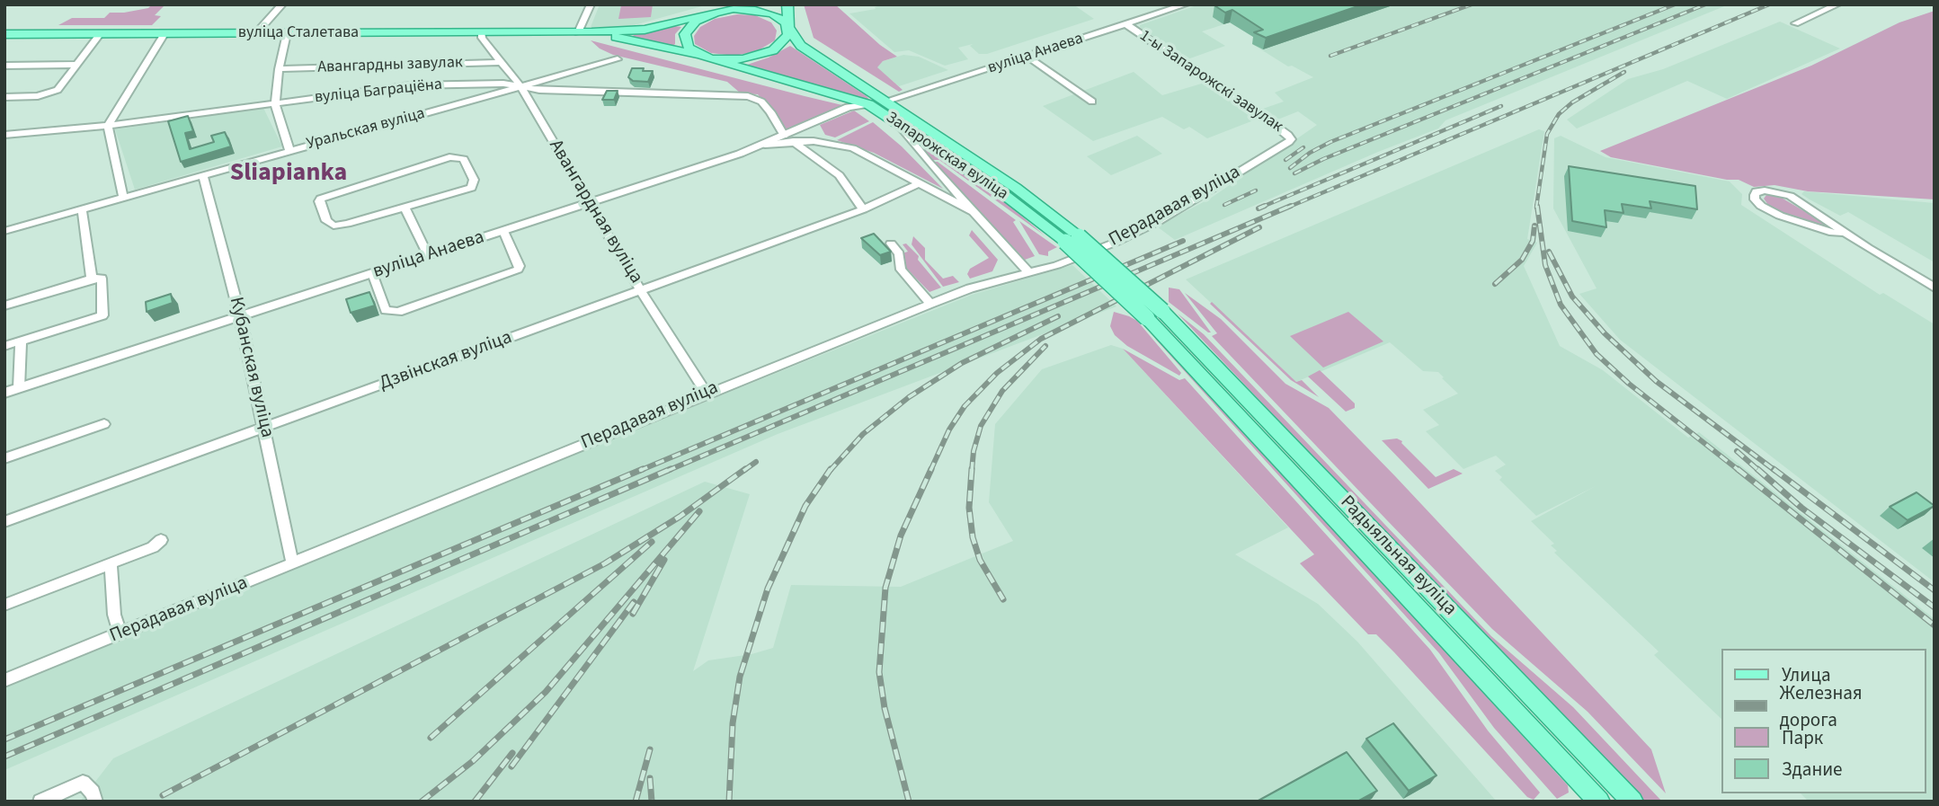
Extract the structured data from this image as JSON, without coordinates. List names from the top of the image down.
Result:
{
  "streets": {
    "main road": ["вуліца Сталетава", "Запарожская вуліца", "Радыяльная вуліца"],
    "street": [
      "вуліца Анаева",
      "Авангардны завулак",
      "1-ы Запарожскі завулак",
      "вуліца Баграціёна",
      "Уральская вуліца",
      "Перадавая вуліца",
      "Авангардная вуліца",
      "Дзвінская вуліца",
      "Кубанская вуліца"
    ]
  },
  "crossings": [
    ["вуліца Сталетава", "Авангардная вуліца"],
    ["вуліца Анаева", "1-ы Запарожскі завулак"],
    ["вуліца Анаева", "вуліца Баграціёна"],
    ["вуліца Анаева", "Запарожская вуліца"],
    ["вуліца Анаева", "Авангардная вуліца"],
    ["вуліца Анаева", "Кубанская вуліца"],
    ["Авангардны завулак", "Авангардная вуліца"],
    ["1-ы Запарожскі завулак", "Перадавая вуліца"],
    ["вуліца Баграціёна", "Уральская вуліца"],
    ["вуліца Баграціёна", "Запарожская вуліца"],
    ["вуліца Баграціёна", "Авангардная вуліца"],
    ["Уральская вуліца", "Авангардная вуліца"],
    ["Уральская вуліца", "Кубанская вуліца"],
    ["Запарожская вуліца", "Радыяльная вуліца"],
    ["Перадавая вуліца", "Авангардная вуліца"],
    ["Перадавая вуліца", "Кубанская вуліца"],
    ["Авангардная вуліца", "Дзвінская вуліца"],
    ["Дзвінская вуліца", "Кубанская вуліца"]
  ],
  "districts": ["Sliapianka"],
  "legend": [
    "Улица",
    "Железная дорога",
    "Парк",
    "Здание"
  ]
}
